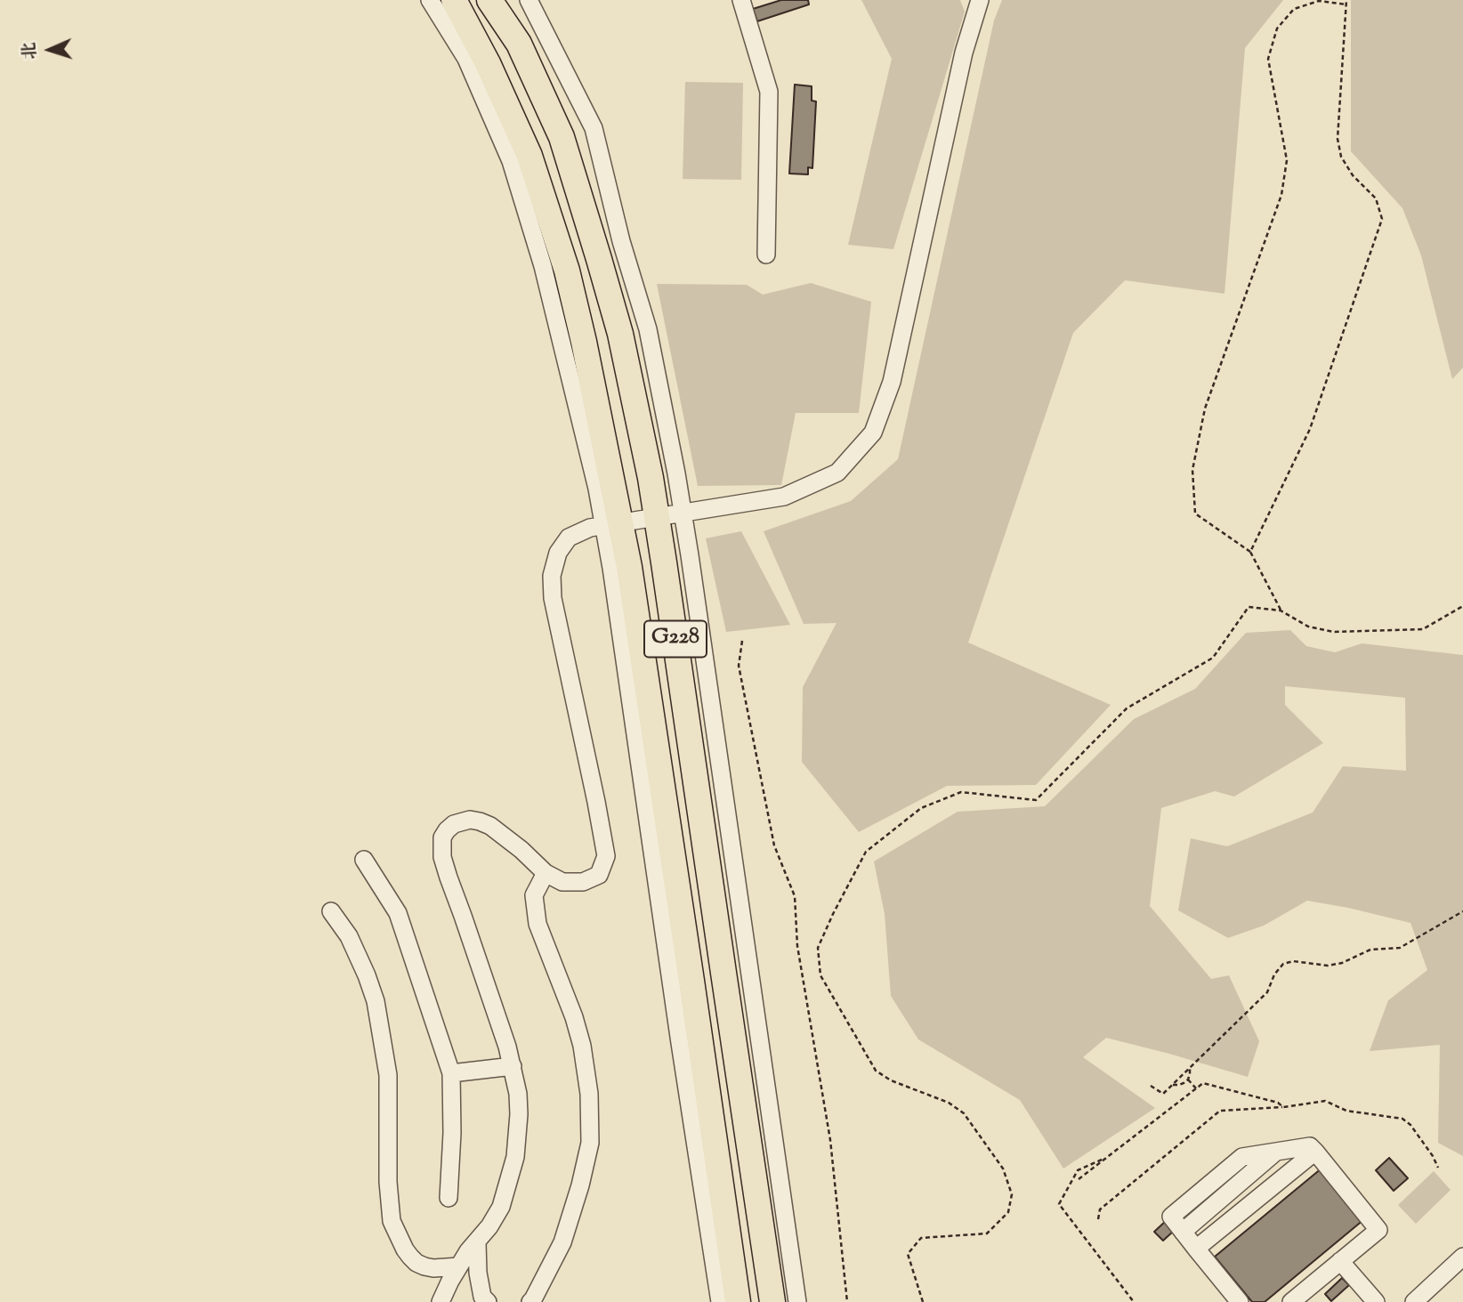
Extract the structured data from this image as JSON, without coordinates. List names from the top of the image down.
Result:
{
  "streets": {
    "highway": ["G228"]
  },
  "north": "left"
}
